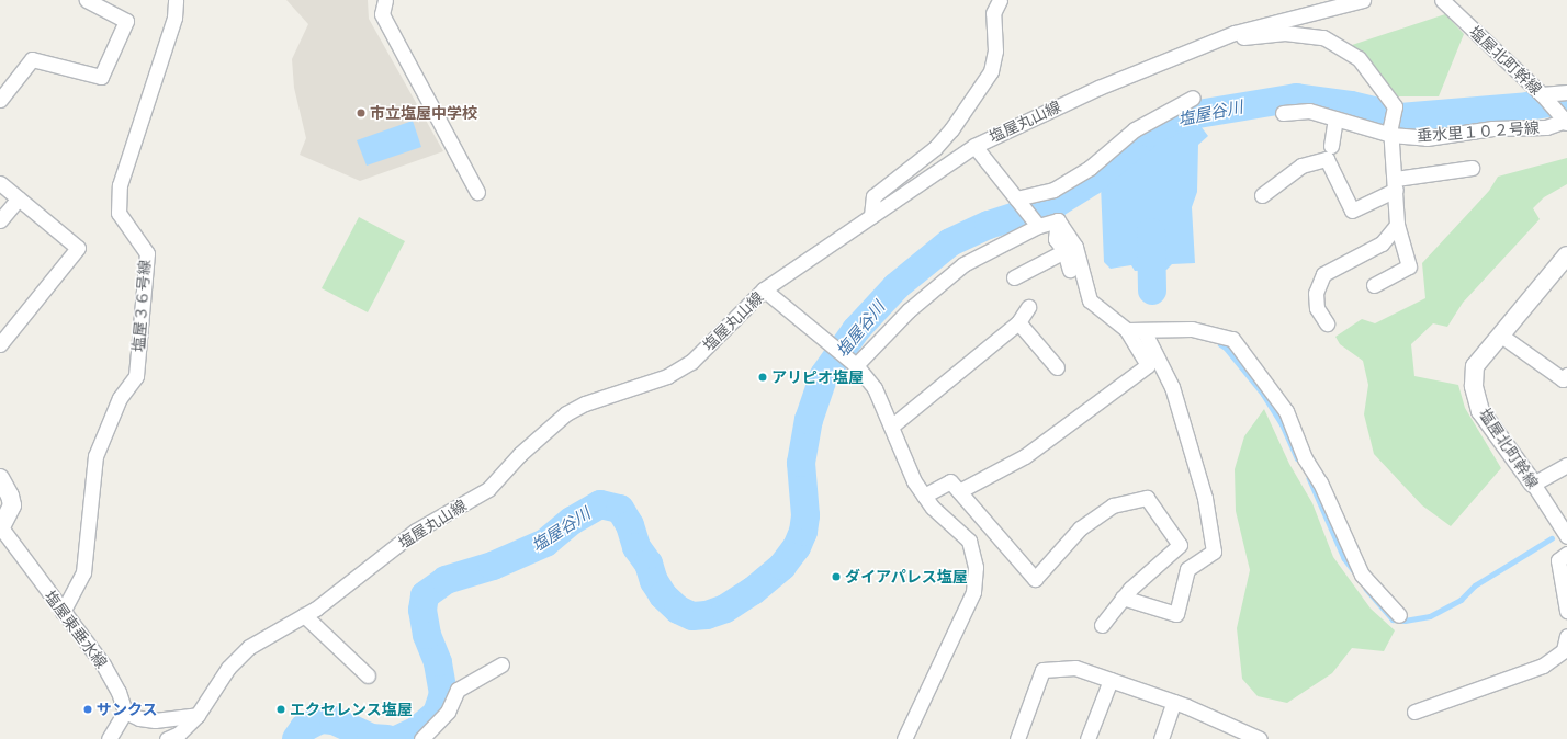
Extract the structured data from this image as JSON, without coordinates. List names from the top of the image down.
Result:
{
  "streets": {
    "street": [
      "塩屋北町幹線",
      "塩屋丸山線",
      "垂水里１０２号線",
      "塩屋３６号線",
      "塩屋東垂水線"
    ]
  },
  "crossings": [
    ["塩屋北町幹線", "垂水里１０２号線"],
    ["塩屋３６号線", "塩屋東垂水線"]
  ],
  "water": ["塩屋谷川"],
  "places": [
    "市立塩屋中学校",
    "アリピオ塩屋",
    "ダイアパレス塩屋",
    "サンクス",
    "エクセレンス塩屋"
  ]
}
